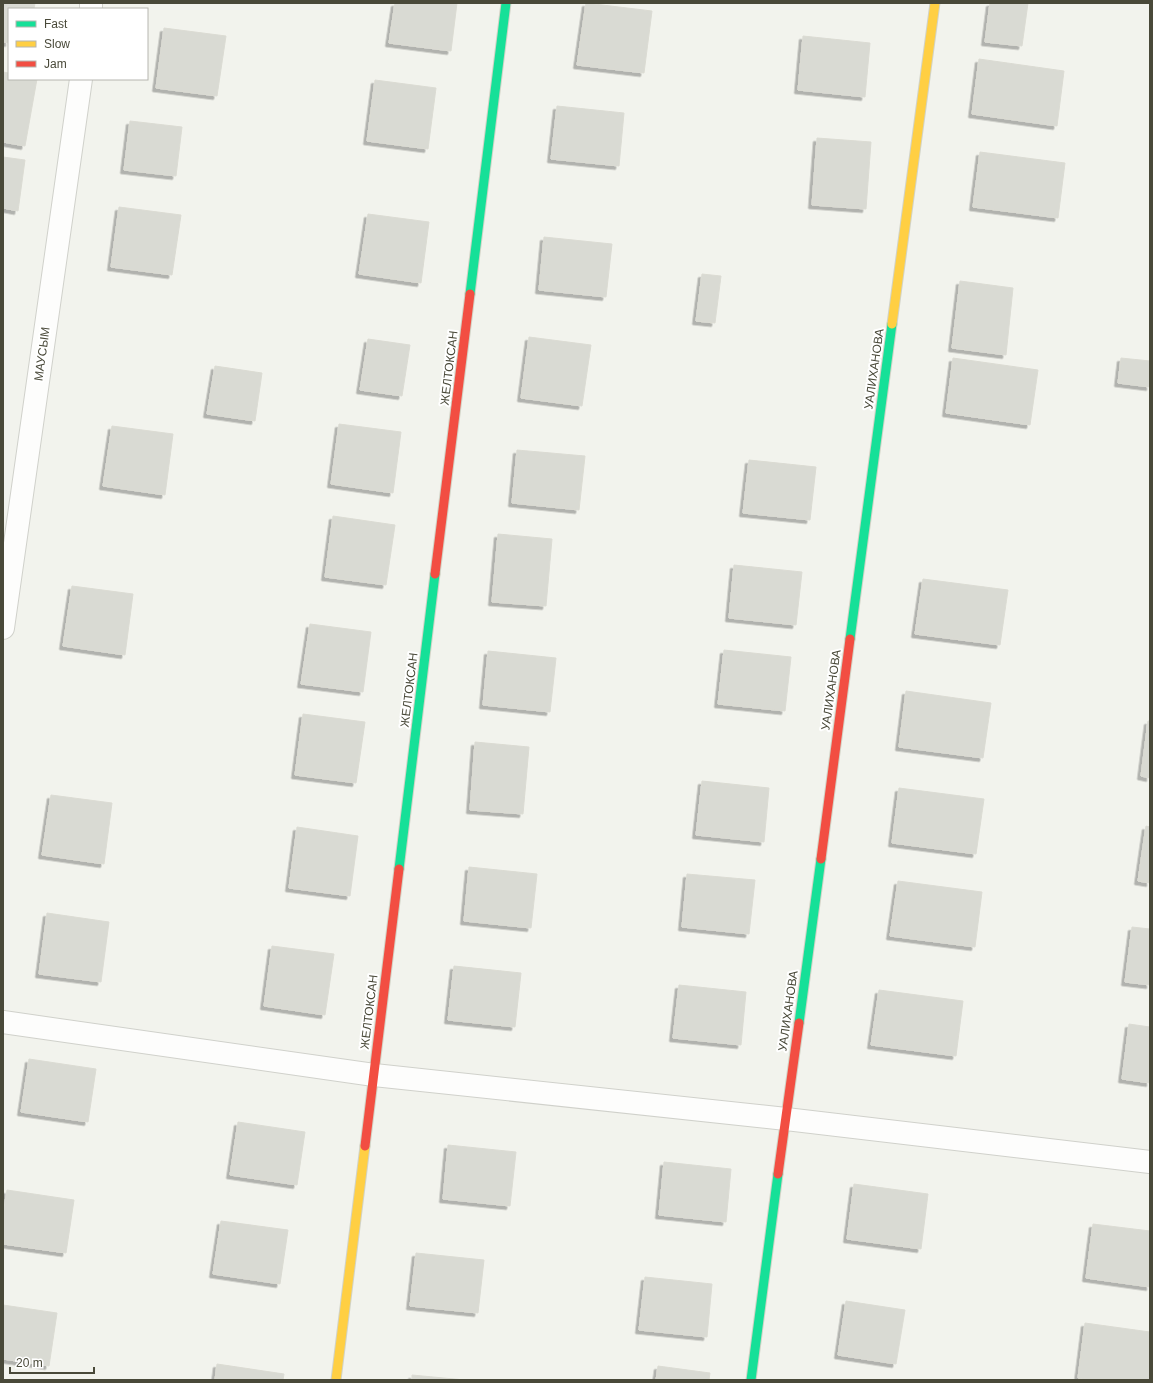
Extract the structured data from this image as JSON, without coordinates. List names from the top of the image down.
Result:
{
  "streets": {
    "street": ["МАУСЫМ", "ЖЕЛТОКСАН", "УАЛИХАНОВА"]
  },
  "legend": ["Fast", "Slow", "Jam"],
  "scale_bar": "20 m"
}
